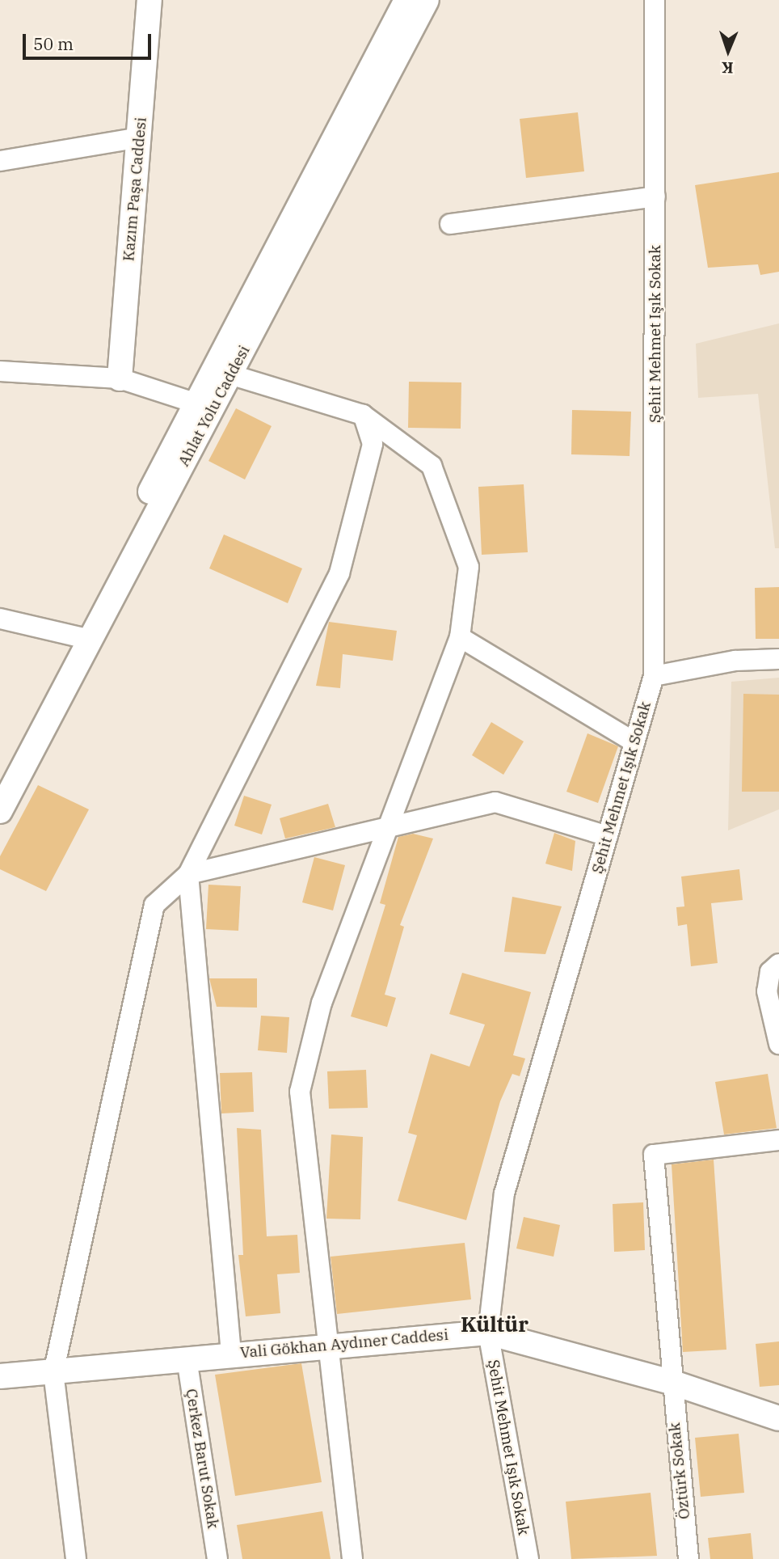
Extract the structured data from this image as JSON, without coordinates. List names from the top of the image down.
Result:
{
  "streets": {
    "street": [
      "Kazım Paşa Caddesi",
      "Şehit Mehmet Işık Sokak",
      "Ahlat Yolu Caddesi",
      "Vali Gökhan Aydıner Caddesi",
      "Çerkez Barut Sokak",
      "Öztürk Sokak"
    ]
  },
  "crossings": [
    ["Şehit Mehmet Işık Sokak", "Vali Gökhan Aydıner Caddesi"],
    ["Vali Gökhan Aydıner Caddesi", "Çerkez Barut Sokak"],
    ["Vali Gökhan Aydıner Caddesi", "Öztürk Sokak"]
  ],
  "districts": ["Kültür"],
  "scale_bar": "50 m",
  "north": "bottom"
}
